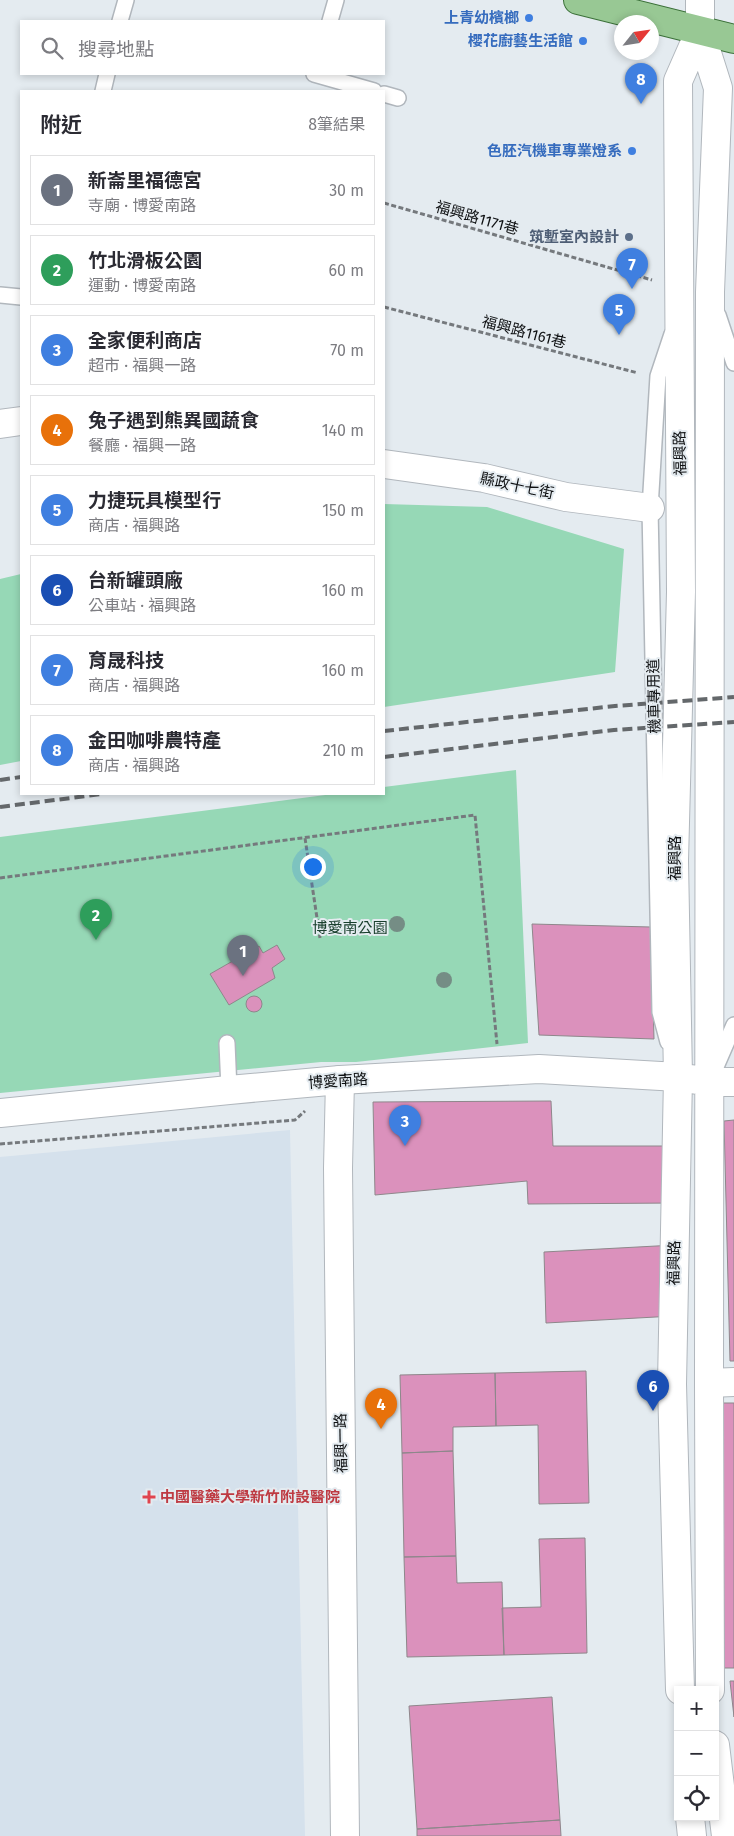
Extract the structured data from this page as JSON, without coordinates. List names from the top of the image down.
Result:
{
  "streets": {
    "street": [
      "福興路",
      "縣政十七街",
      "博愛南路",
      "福興一路"
    ],
    "lane": ["機車專用道"],
    "path": ["福興路1171巷", "福興路1161巷"]
  },
  "crossings": [
    ["福興路1171巷", "福興路"],
    ["福興路1161巷", "機車專用道"],
    ["福興路", "機車專用道"],
    ["福興路", "博愛南路"],
    ["縣政十七街", "機車專用道"],
    ["機車專用道", "博愛南路"],
    ["博愛南路", "福興一路"]
  ],
  "parks": ["博愛南公園"],
  "places": {
    "other": [
      "上青幼檳榔",
      "櫻花廚藝生活館",
      "色胚汽機車專業燈系",
      "筑塹室內設計"
    ],
    "health": ["中國醫藥大學新竹附設醫院"]
  },
  "north": "top right",
  "page": {
    "search": "搜尋地點",
    "pins": [
      "8",
      "7",
      "5",
      "2",
      "1",
      "3",
      "6",
      "4"
    ],
    "heading": ["附近", "8筆結果"],
    "list": [
      {
        "mark": "1",
        "name": "新崙里福德宮",
        "note": "寺廟 · 博愛南路",
        "value": "30 m"
      },
      {
        "mark": "2",
        "name": "竹北滑板公園",
        "note": "運動 · 博愛南路",
        "value": "60 m"
      },
      {
        "mark": "3",
        "name": "全家便利商店",
        "note": "超市 · 福興一路",
        "value": "70 m"
      },
      {
        "mark": "4",
        "name": "兔子遇到熊異國蔬食",
        "note": "餐廳 · 福興一路",
        "value": "140 m"
      },
      {
        "mark": "5",
        "name": "力捷玩具模型行",
        "note": "商店 · 福興路",
        "value": "150 m"
      },
      {
        "mark": "6",
        "name": "台新罐頭廠",
        "note": "公車站 · 福興路",
        "value": "160 m"
      },
      {
        "mark": "7",
        "name": "育晟科技",
        "note": "商店 · 福興路",
        "value": "160 m"
      },
      {
        "mark": "8",
        "name": "金田咖啡農特產",
        "note": "商店 · 福興路",
        "value": "210 m"
      }
    ],
    "map_buttons": ["+", "−"]
  }
}
